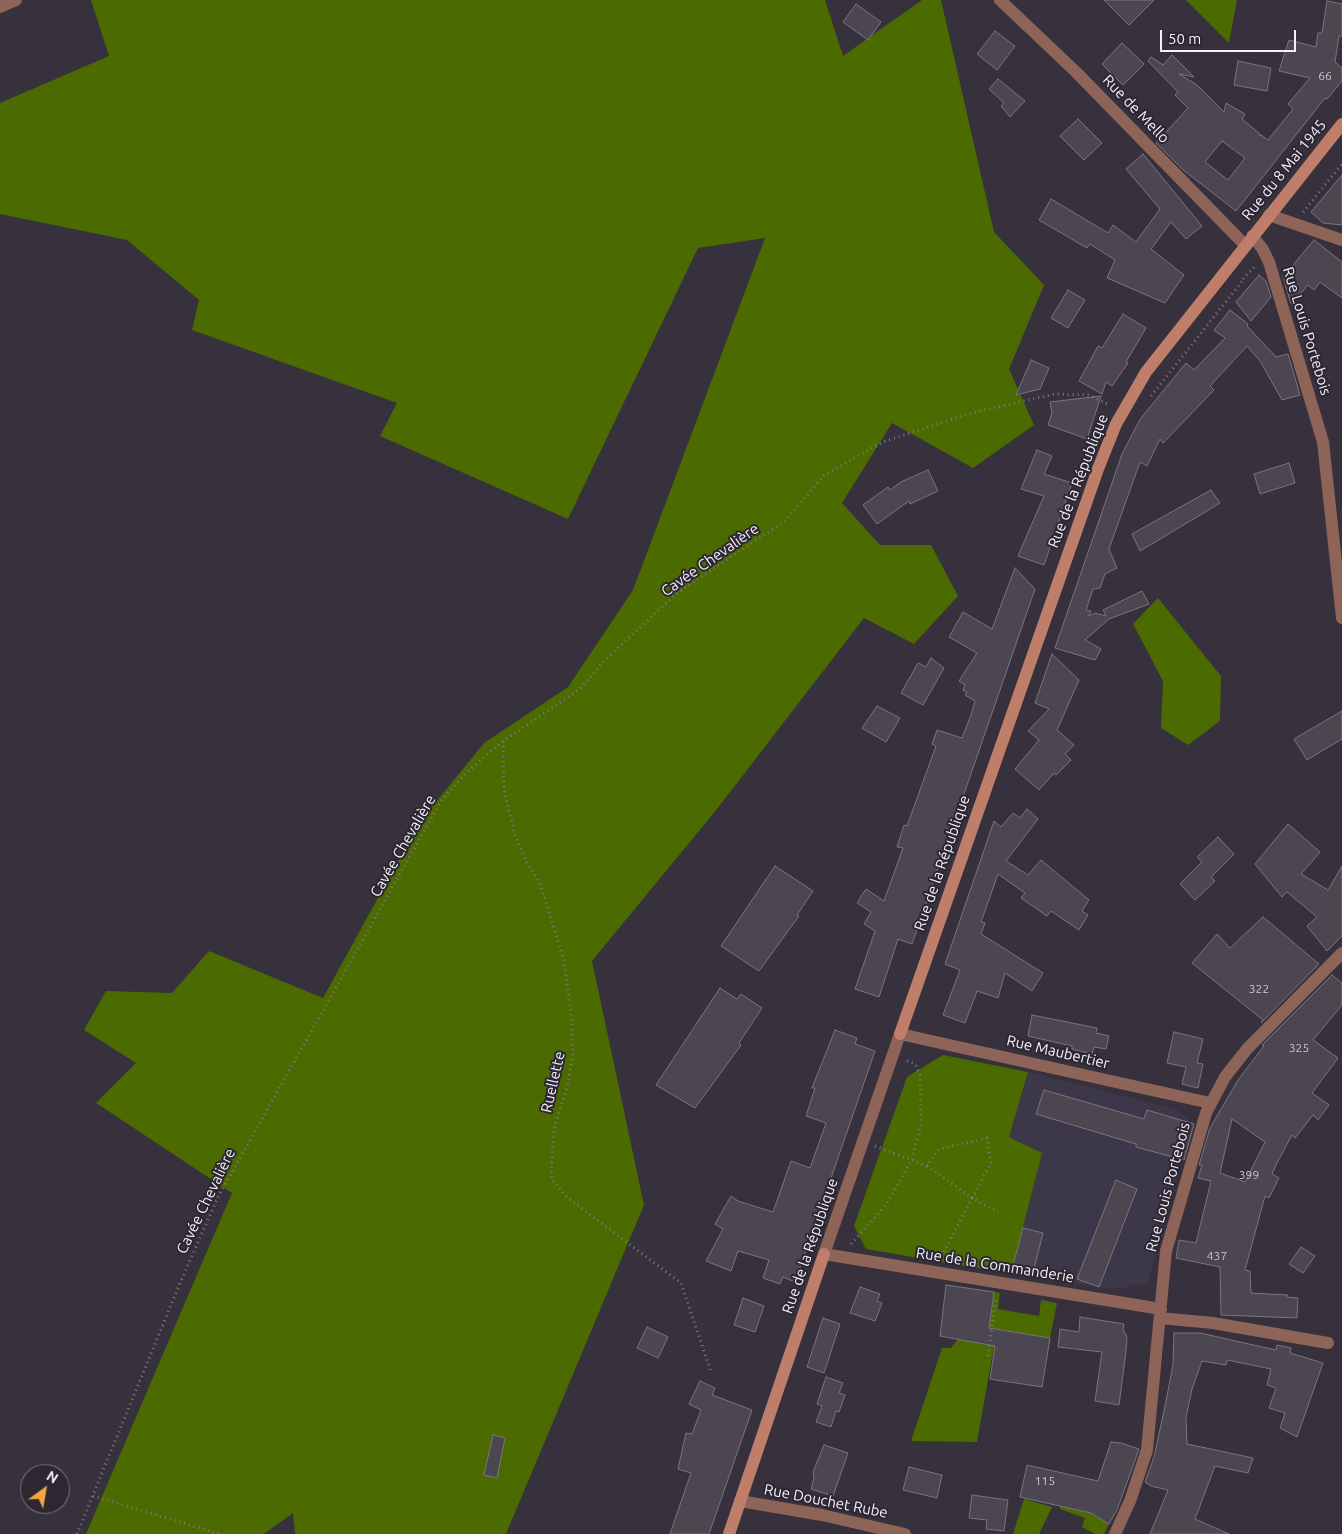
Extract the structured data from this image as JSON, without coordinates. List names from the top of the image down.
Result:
{
  "streets": {
    "main road": ["Rue du 8 Mai 1945", "Rue de la République"],
    "street": [
      "Rue de Mello",
      "Rue Louis Portebois",
      "Rue Maubertier",
      "Rue de la Commanderie",
      "Rue Douchet Rube"
    ],
    "path": ["Cavée Chevalière", "Ruellette"]
  },
  "crossings": [
    ["Rue de Mello", "Rue du 8 Mai 1945"],
    ["Rue de Mello", "Rue Louis Portebois"],
    ["Rue de Mello", "Rue de la République"],
    ["Rue du 8 Mai 1945", "Rue Louis Portebois"],
    ["Rue du 8 Mai 1945", "Rue de la République"],
    ["Rue Louis Portebois", "Rue de la République"],
    ["Rue Louis Portebois", "Rue Maubertier"],
    ["Rue Louis Portebois", "Rue de la Commanderie"],
    ["Rue de la République", "Cavée Chevalière"],
    ["Rue de la République", "Rue Maubertier"],
    ["Rue de la République", "Rue de la Commanderie"],
    ["Rue de la République", "Rue Douchet Rube"],
    ["Cavée Chevalière", "Ruellette"]
  ],
  "house_numbers": [
    "66",
    "322",
    "325",
    "399",
    "437",
    "115"
  ],
  "scale_bar": "50 m",
  "north": "top right"
}
